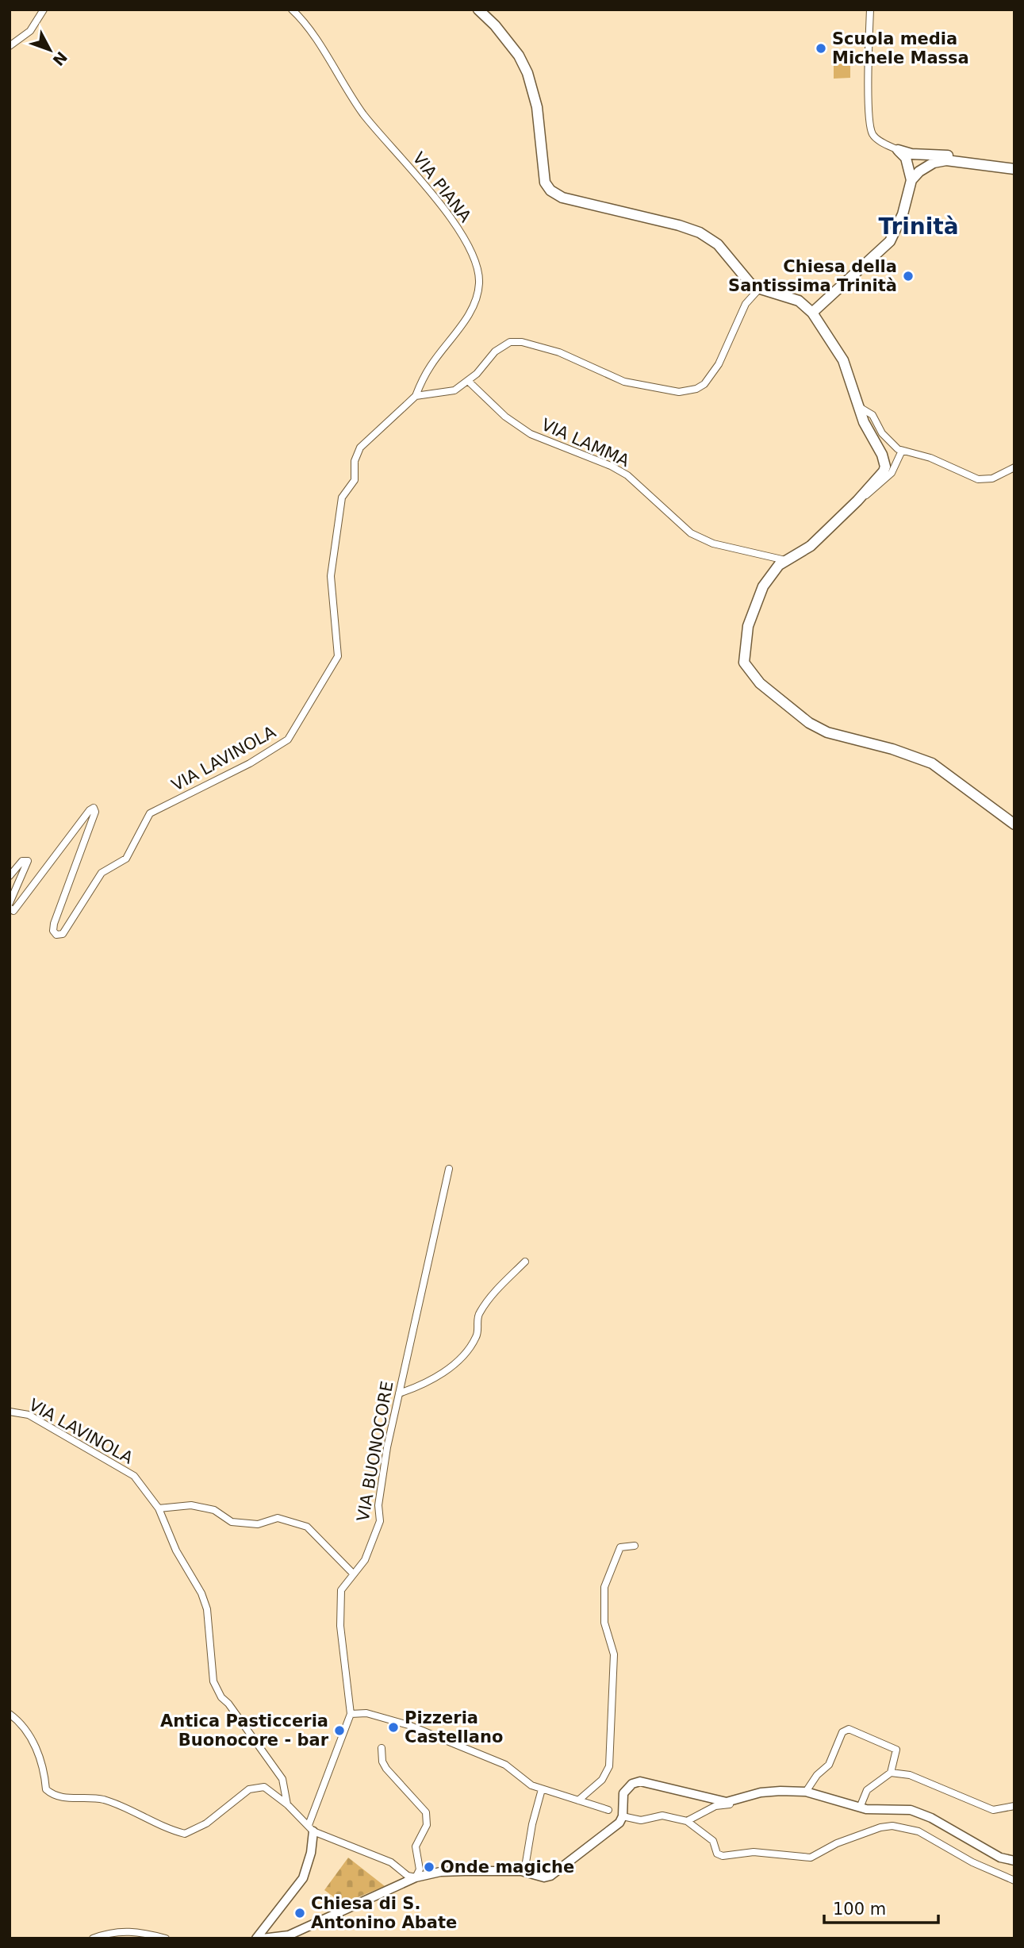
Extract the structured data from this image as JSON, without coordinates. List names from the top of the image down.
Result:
{
  "streets": {
    "street": [
      "VIA PIANA",
      "VIA LAMMA",
      "VIA LAVINOLA",
      "VIA BUONOCORE"
    ]
  },
  "crossings": [
    ["VIA PIANA", "VIA LAVINOLA"]
  ],
  "districts": ["Trinità"],
  "places": [
    "Scuola media Michele Massa",
    "Chiesa della Santissima Trinità",
    "Pizzeria Castellano",
    "Antica Pasticceria Buonocore - bar",
    "Onde magiche",
    "Chiesa di S. Antonino Abate"
  ],
  "scale_bar": "100 m",
  "north": "bottom right"
}
